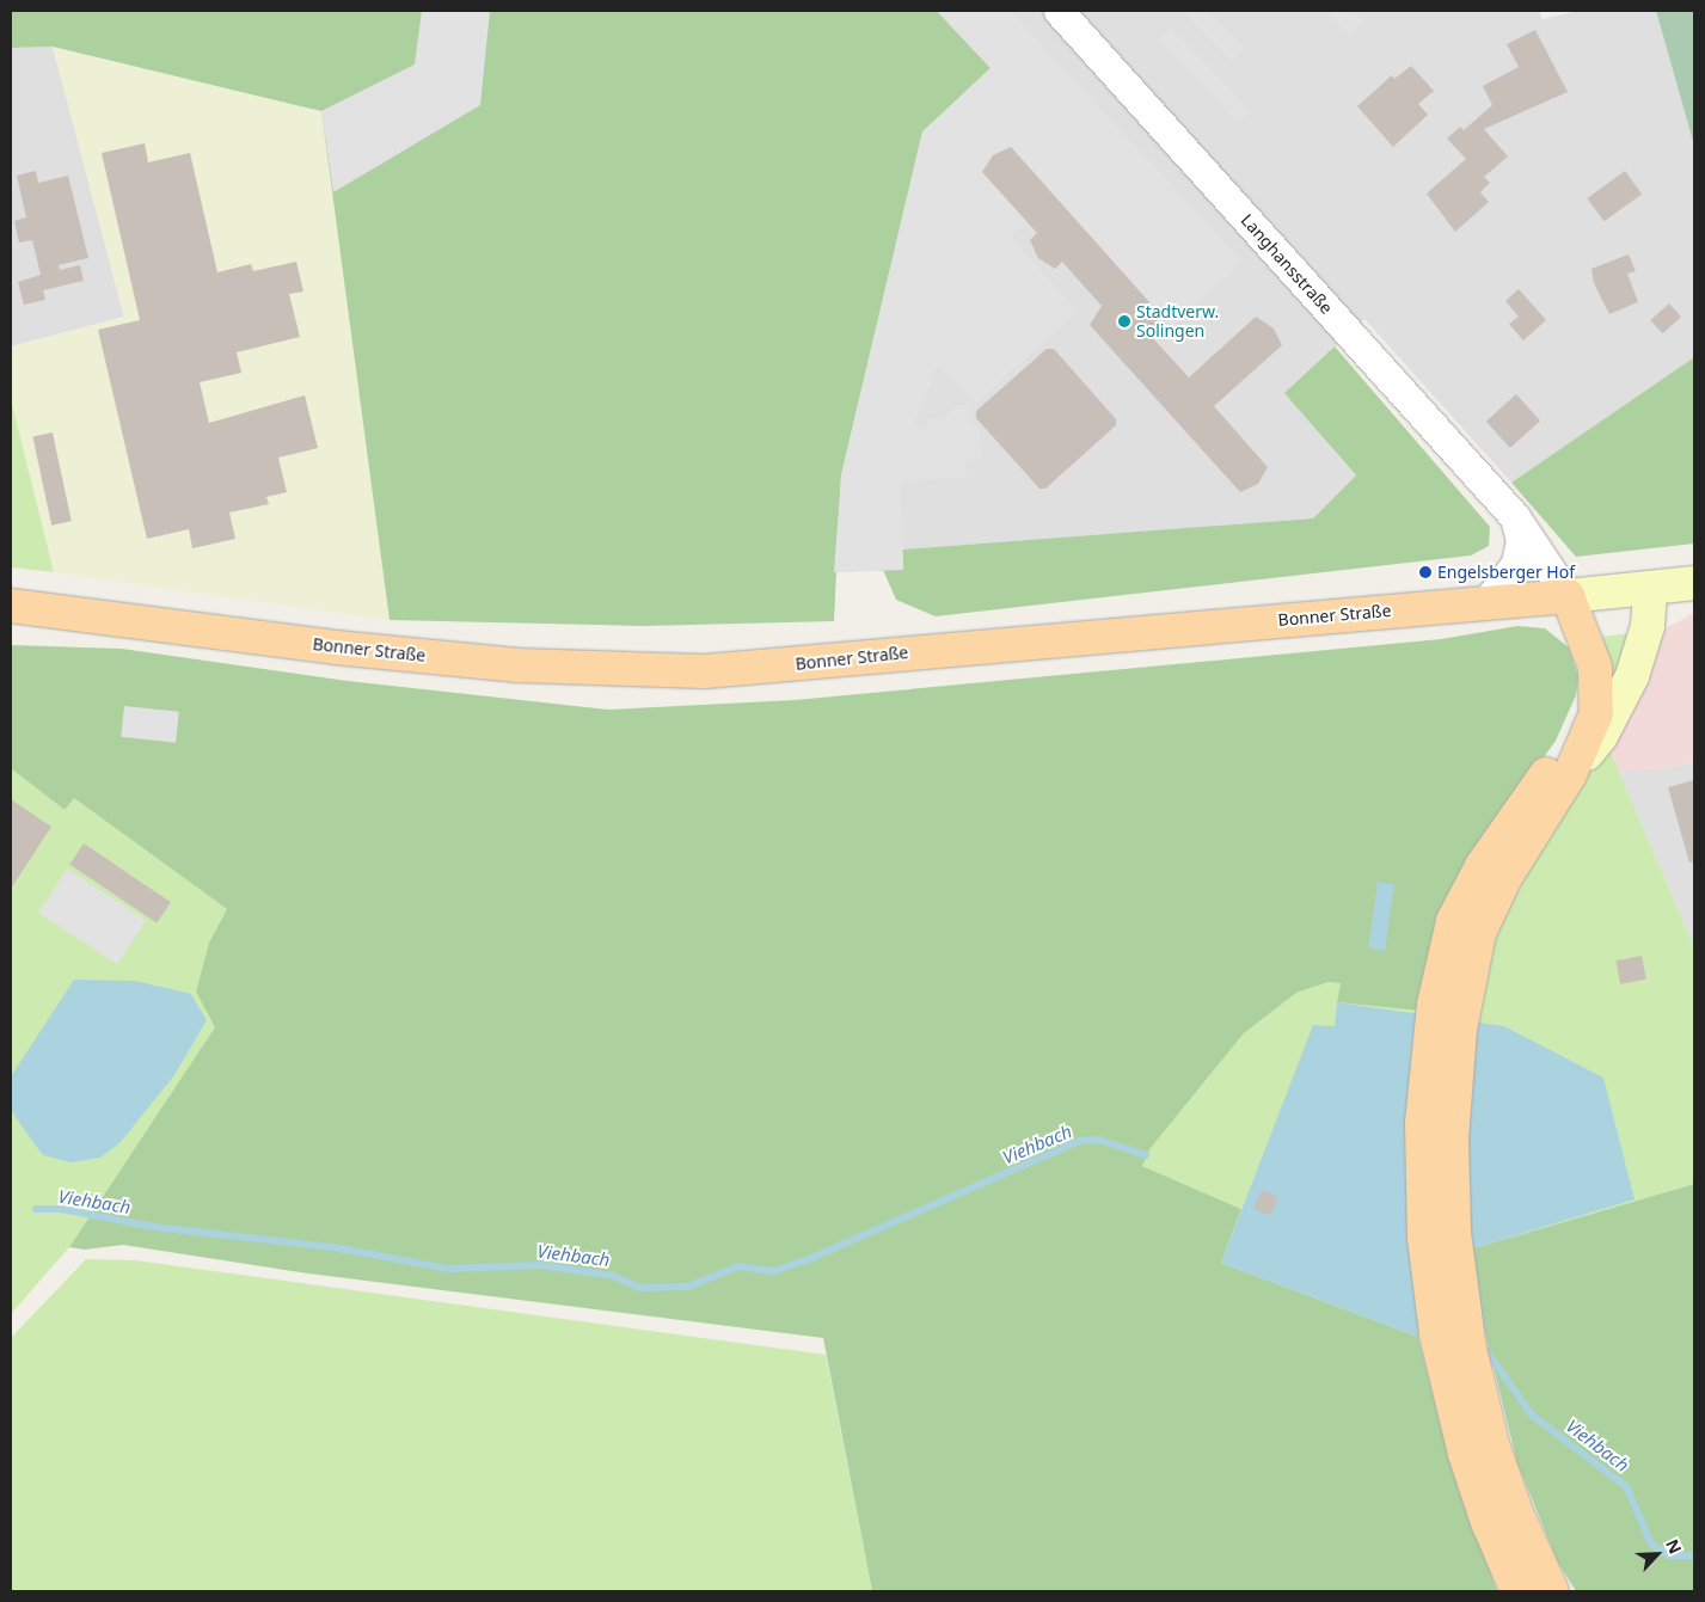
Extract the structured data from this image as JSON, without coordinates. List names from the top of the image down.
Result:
{
  "streets": {
    "main road": ["Bonner Straße"],
    "street": ["Langhansstraße"]
  },
  "crossings": [
    ["Langhansstraße", "Bonner Straße"]
  ],
  "water": ["Viehbach"],
  "places": ["Stadtverw. Solingen", "Engelsberger Hof"],
  "north": "top right"
}
